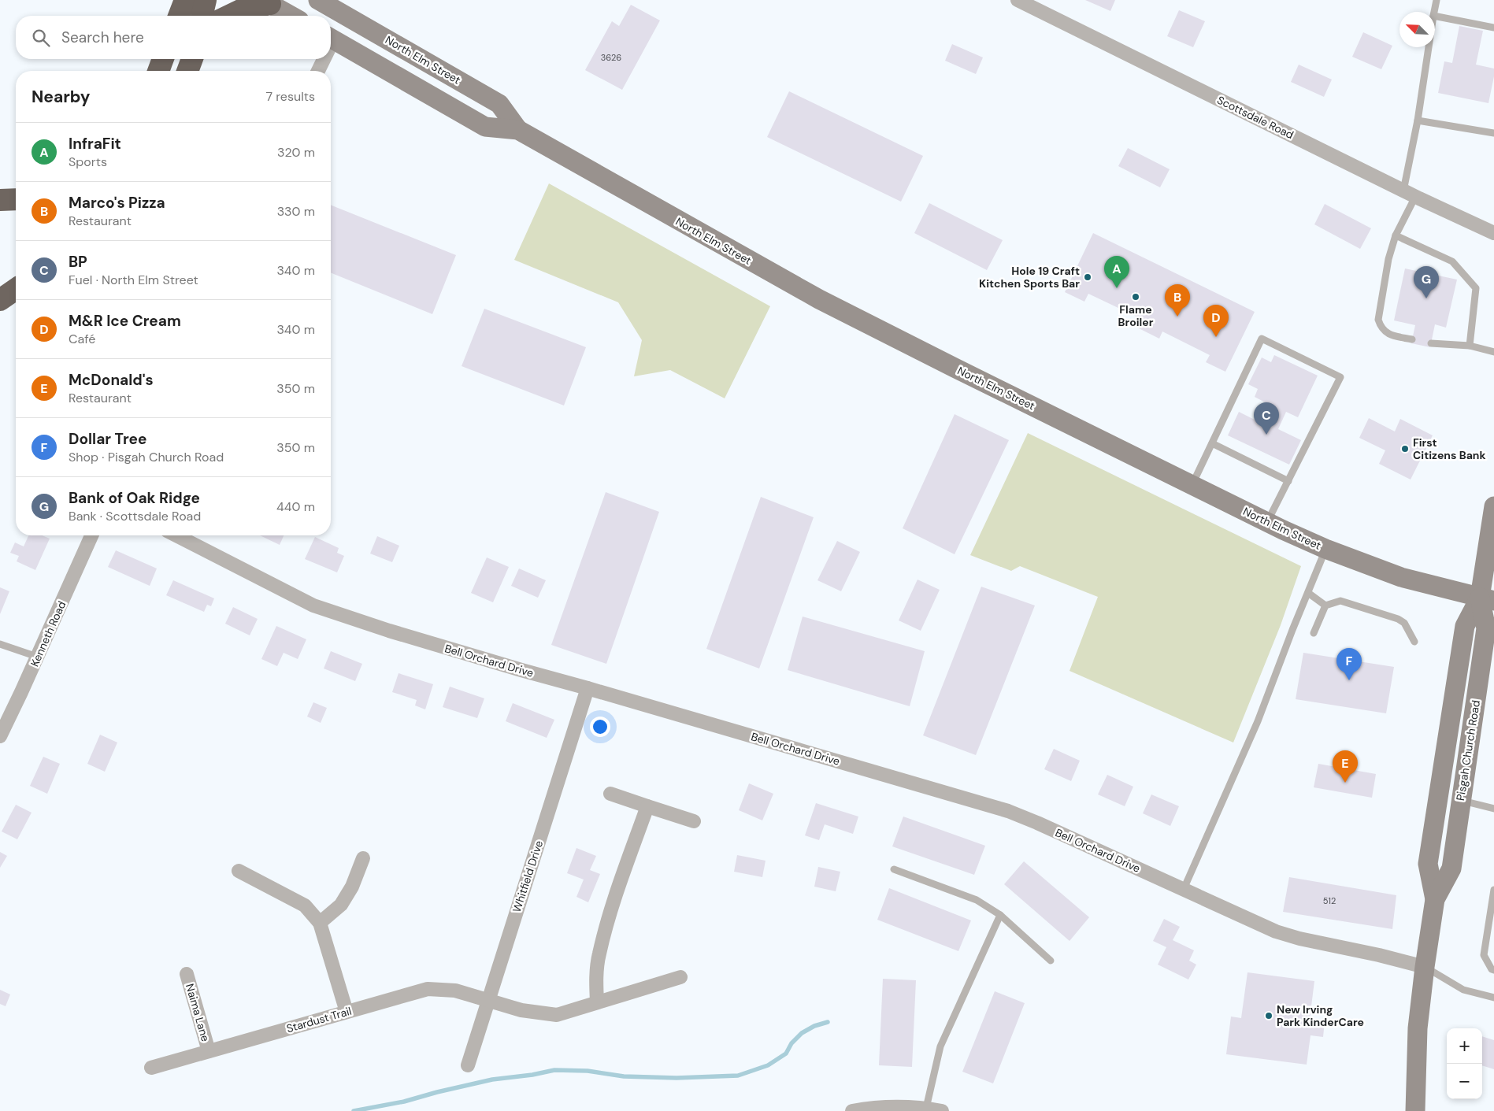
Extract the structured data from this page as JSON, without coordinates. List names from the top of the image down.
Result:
{
  "streets": {
    "main road": ["North Elm Street", "Pisgah Church Road"],
    "street": [
      "Scottsdale Road",
      "Kenneth Road",
      "Bell Orchard Drive",
      "Whitfield Drive",
      "Naima Lane",
      "Stardust Trail"
    ]
  },
  "crossings": [
    ["North Elm Street", "Pisgah Church Road"],
    ["Bell Orchard Drive", "Pisgah Church Road"],
    ["Bell Orchard Drive", "Whitfield Drive"],
    ["Whitfield Drive", "Stardust Trail"],
    ["Naima Lane", "Stardust Trail"]
  ],
  "places": [
    "Hole 19 Craft Kitchen Sports Bar",
    "Flame Broiler",
    "First Citizens Bank",
    "New Irving Park KinderCare"
  ],
  "house_numbers": ["3626", "512"],
  "north": "top left",
  "page": {
    "search": "Search here",
    "heading": ["Nearby", "7 results"],
    "list": [
      {
        "mark": "A",
        "name": "InfraFit",
        "note": "Sports",
        "value": "320 m"
      },
      {
        "mark": "B",
        "name": "Marco's Pizza",
        "note": "Restaurant",
        "value": "330 m"
      },
      {
        "mark": "C",
        "name": "BP",
        "note": "Fuel · North Elm Street",
        "value": "340 m"
      },
      {
        "mark": "D",
        "name": "M&R Ice Cream",
        "note": "Café",
        "value": "340 m"
      },
      {
        "mark": "E",
        "name": "McDonald's",
        "note": "Restaurant",
        "value": "350 m"
      },
      {
        "mark": "F",
        "name": "Dollar Tree",
        "note": "Shop · Pisgah Church Road",
        "value": "350 m"
      },
      {
        "mark": "G",
        "name": "Bank of Oak Ridge",
        "note": "Bank · Scottsdale Road",
        "value": "440 m"
      }
    ],
    "pins": [
      "A",
      "G",
      "B",
      "D",
      "C",
      "F",
      "E"
    ],
    "map_buttons": ["+", "−"]
  }
}
